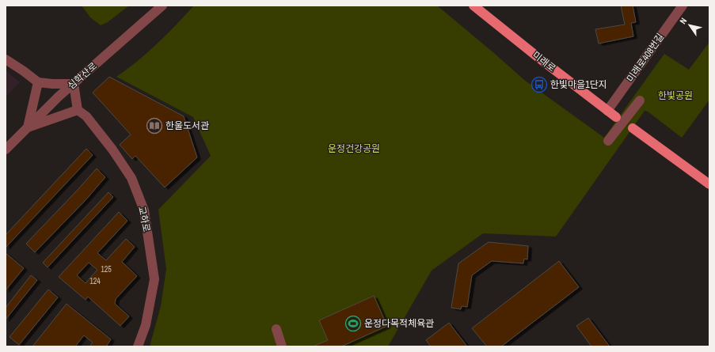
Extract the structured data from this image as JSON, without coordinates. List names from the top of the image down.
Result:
{
  "streets": {
    "main road": ["미래로"],
    "street": ["미래로408번길", "심학산로", "교하로"]
  },
  "crossings": [
    ["미래로408번길", "미래로"]
  ],
  "parks": ["한빛공원", "운정건강공원"],
  "places": {
    "bus stop": ["한빛마을1단지"],
    "library": ["한울도서관"],
    "sports": ["운정다목적체육관"]
  },
  "house_numbers": ["125", "124"],
  "north": "top left"
}
